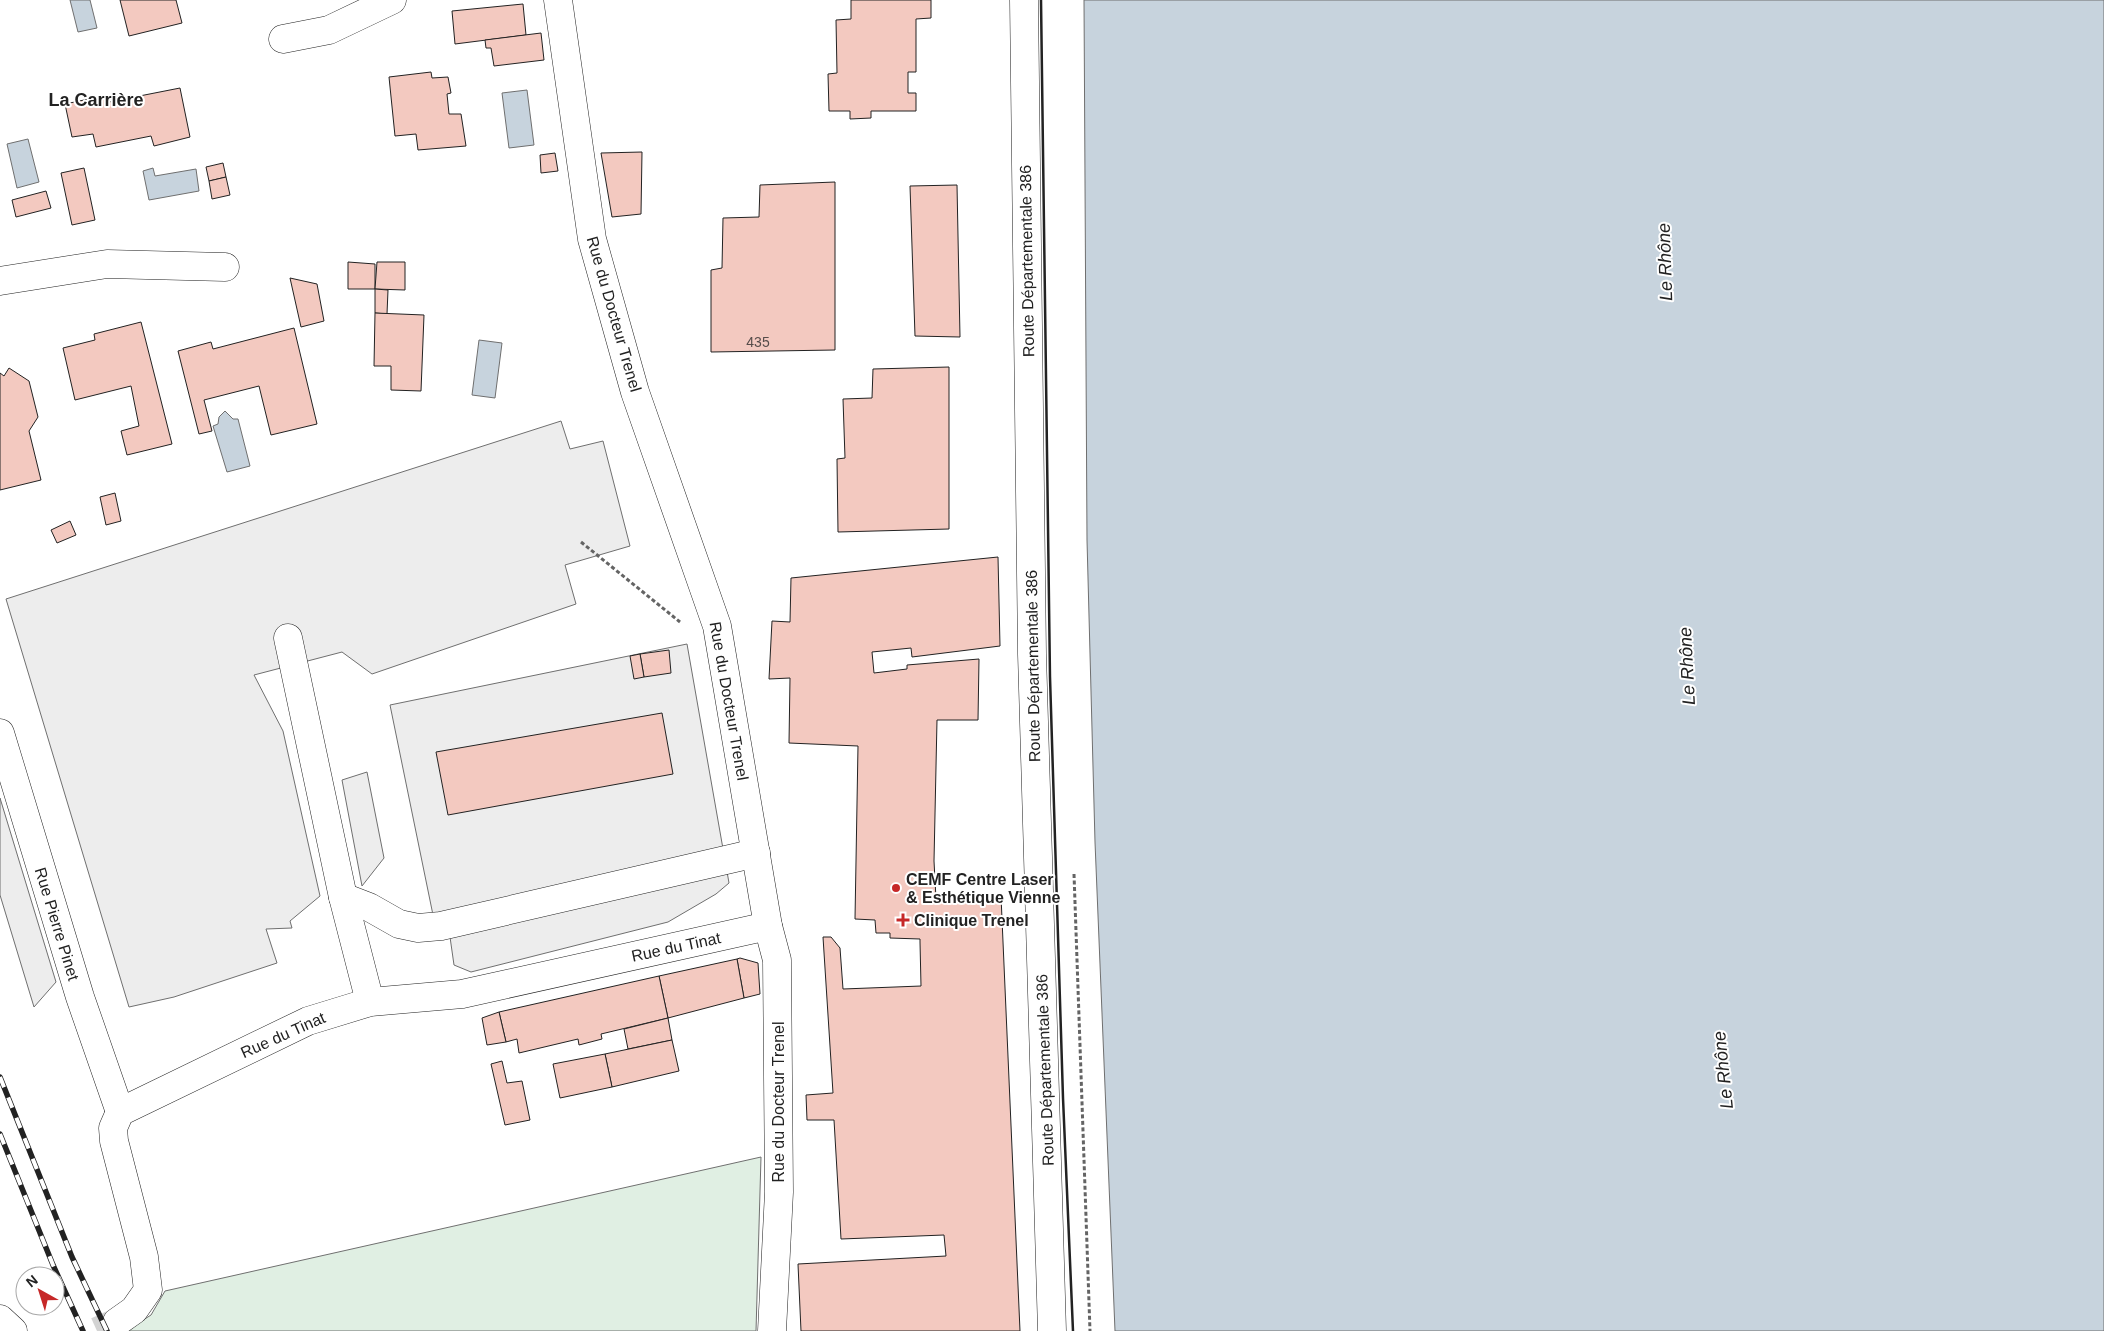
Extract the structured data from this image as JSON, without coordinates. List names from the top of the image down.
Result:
{
  "streets": {
    "street": [
      "Route Départementale 386",
      "Rue du Docteur Trenel",
      "Rue Pierre Pinet",
      "Rue du Tinat"
    ]
  },
  "crossings": [
    ["Rue du Docteur Trenel", "Rue du Tinat"],
    ["Rue Pierre Pinet", "Rue du Tinat"]
  ],
  "districts": ["La Carrière"],
  "water": ["Le Rhône"],
  "places": {
    "other": ["CEMF Centre Laser & Esthétique Vienne"],
    "health": ["Clinique Trenel"]
  },
  "house_numbers": ["435"],
  "north": "top left"
}
